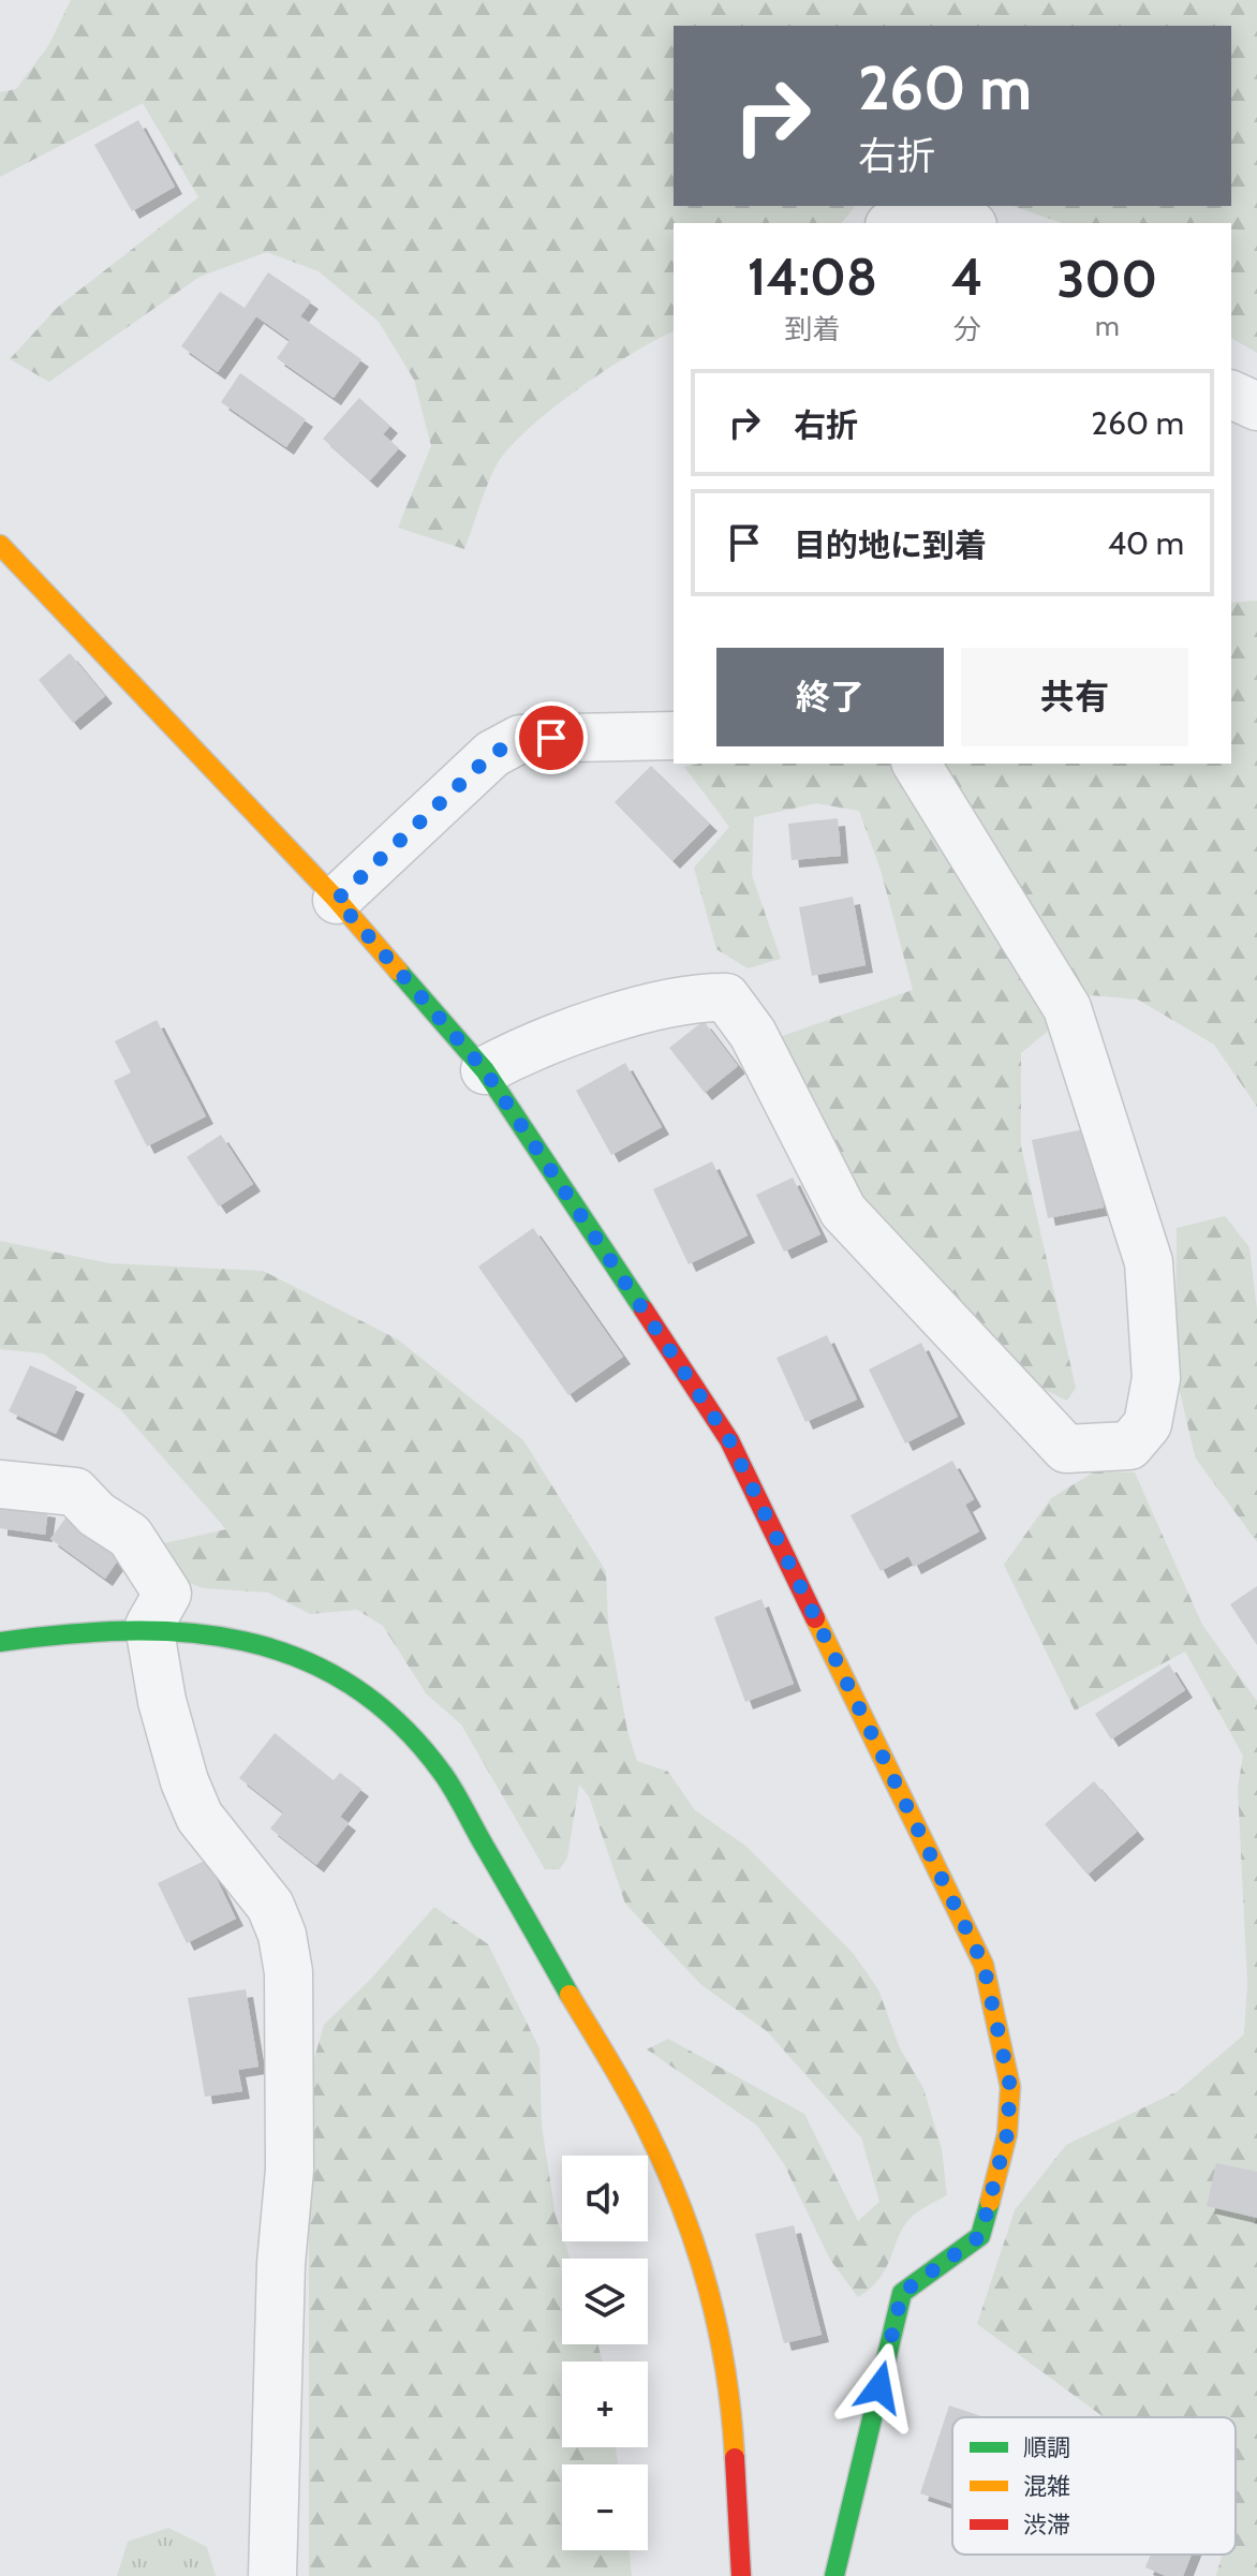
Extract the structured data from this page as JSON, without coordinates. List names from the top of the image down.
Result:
{
  "legend": ["順調", "混雑", "渋滞"],
  "page": {
    "turn": ["260 m", "右折"],
    "eta": [
      "14:08",
      "到着",
      "4",
      "分",
      "300",
      "m"
    ],
    "list": [
      {
        "name": "右折",
        "value": "260 m"
      },
      {
        "name": "目的地に到着",
        "value": "40 m"
      }
    ],
    "buttons": ["終了", "共有"],
    "map_buttons": ["+", "−"]
  }
}
